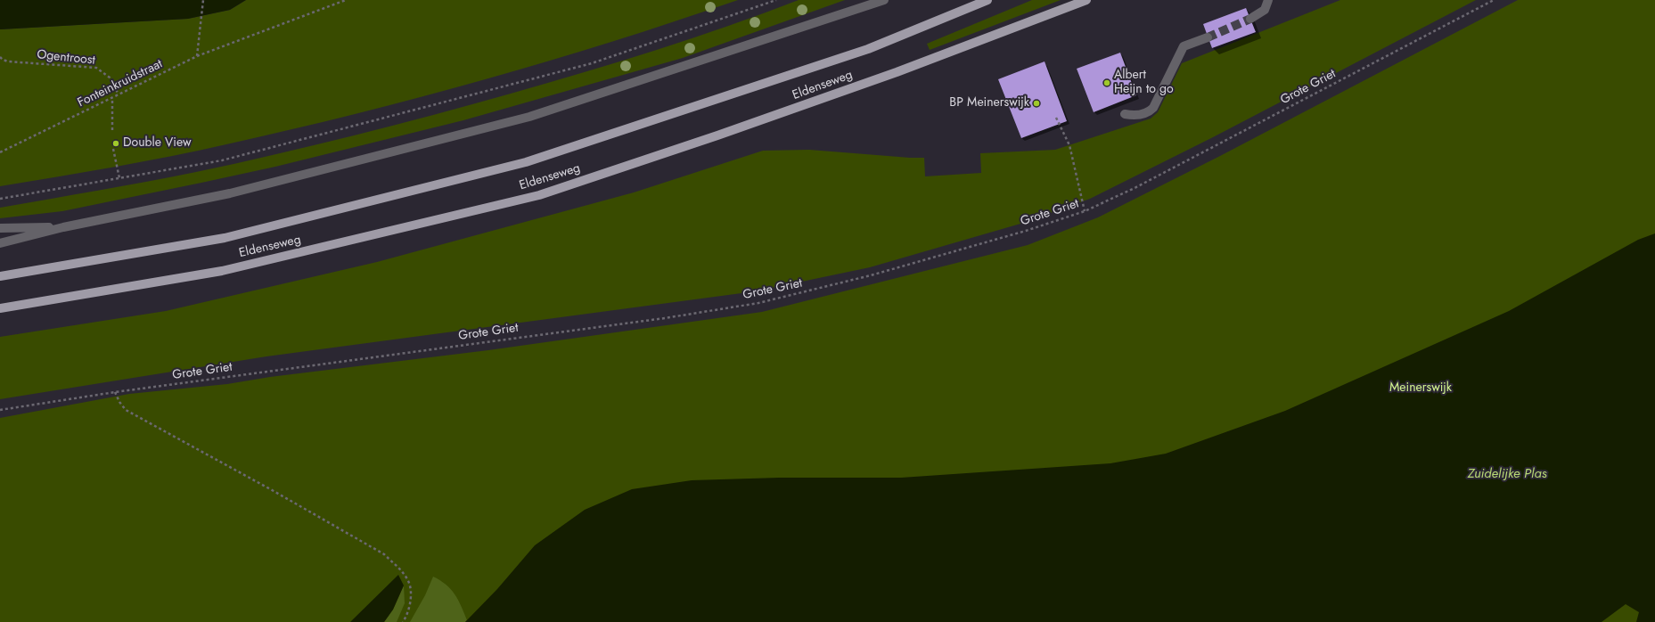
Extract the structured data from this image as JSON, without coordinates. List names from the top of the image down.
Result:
{
  "streets": {
    "main road": ["Eldenseweg"],
    "path": ["Ogentroost", "Fonteinkruidstraat", "Grote Griet"]
  },
  "crossings": [
    ["Ogentroost", "Fonteinkruidstraat"]
  ],
  "water": ["Zuidelijke Plas"],
  "parks": ["Meinerswijk"],
  "places": ["Albert Heijn to go", "BP Meinerswijk", "Double View"]
}
